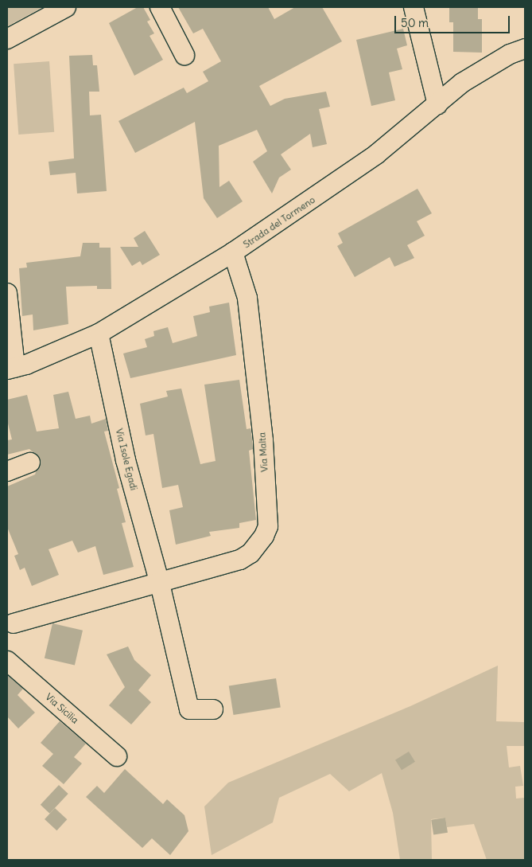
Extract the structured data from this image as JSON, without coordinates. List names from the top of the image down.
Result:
{
  "streets": {
    "street": [
      "Strada del Tormeno",
      "Via Malta",
      "Via Isole Egadi",
      "Via Sicilia"
    ]
  },
  "crossings": [
    ["Strada del Tormeno", "Via Malta"],
    ["Strada del Tormeno", "Via Isole Egadi"],
    ["Via Malta", "Via Isole Egadi"]
  ],
  "scale_bar": "50 m"
}
